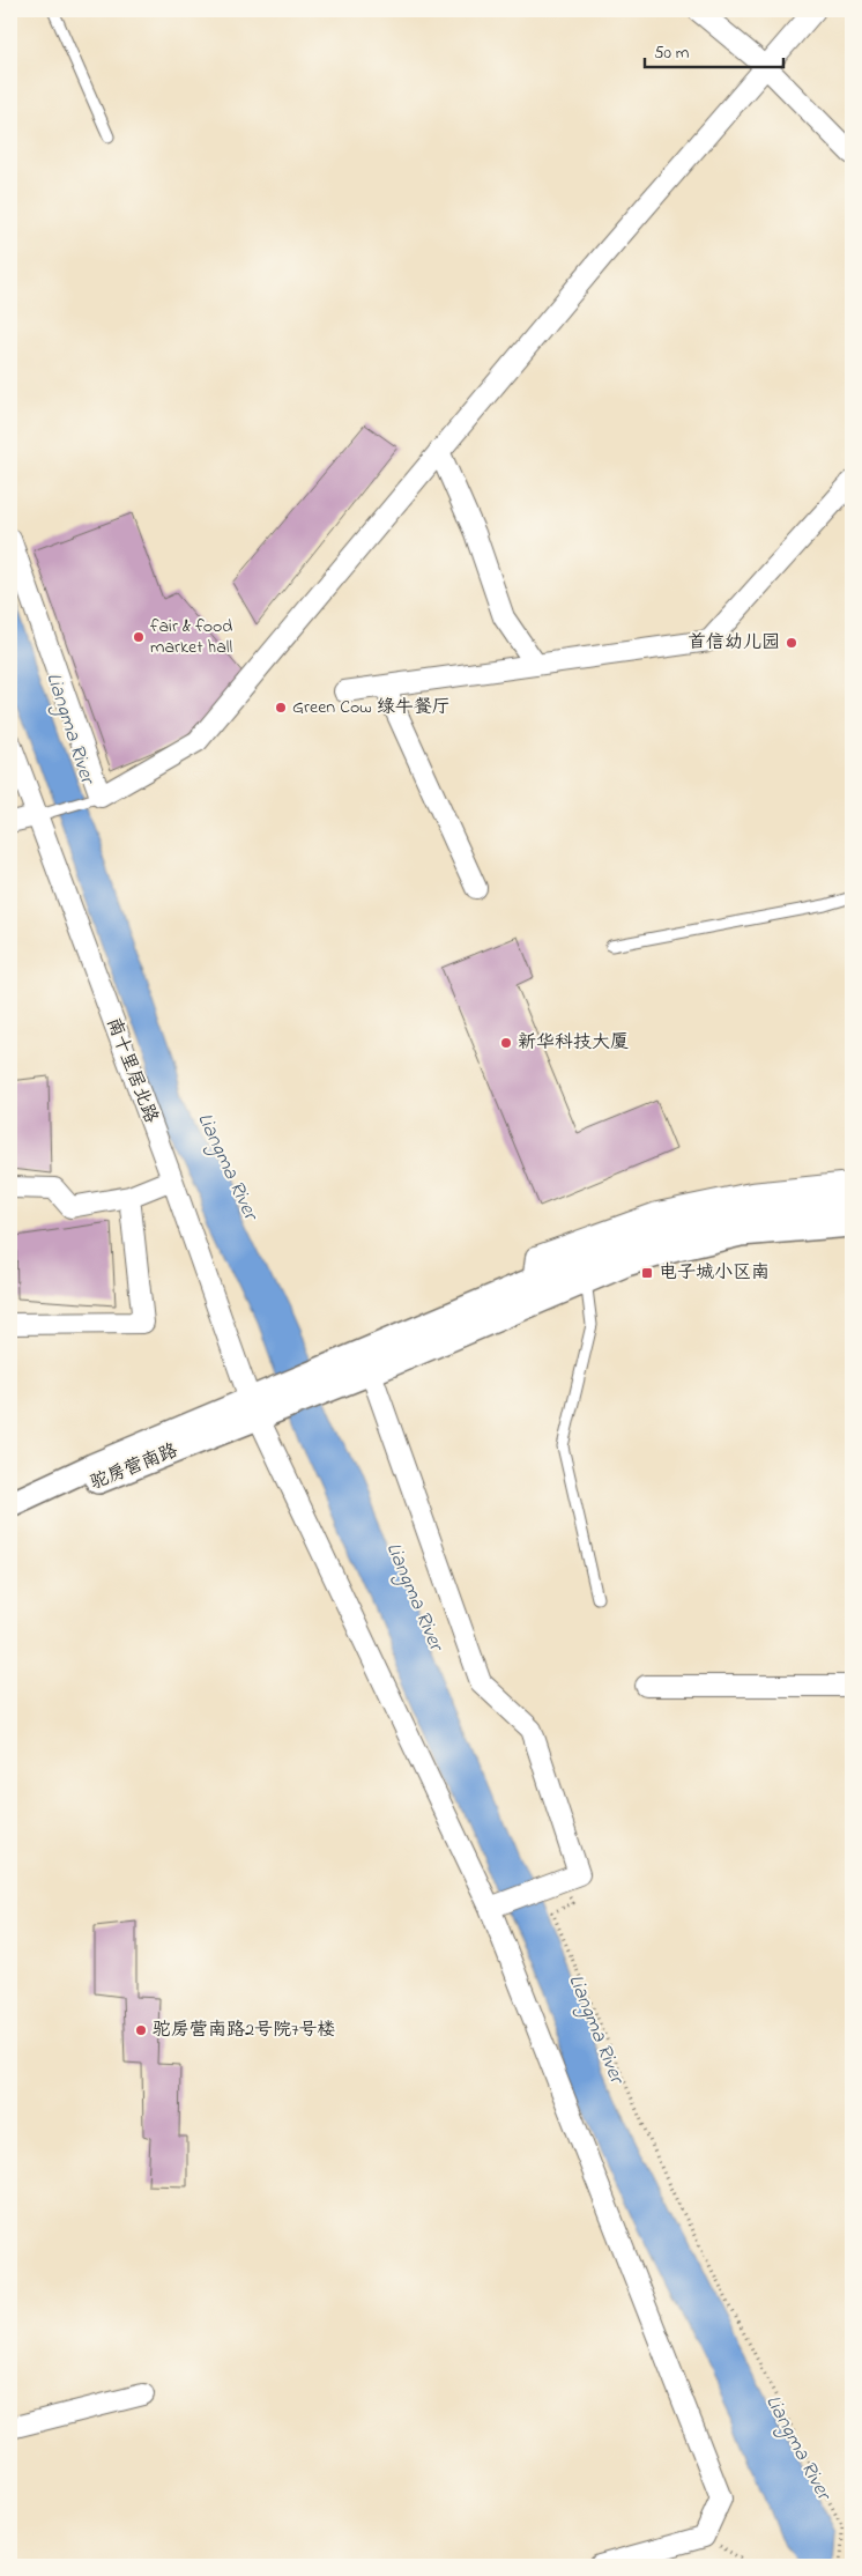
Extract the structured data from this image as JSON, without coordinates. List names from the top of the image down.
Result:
{
  "streets": {
    "street": ["南十里居北路", "驼房营南路"]
  },
  "crossings": [
    ["南十里居北路", "驼房营南路"]
  ],
  "water": ["Liangma River"],
  "places": {
    "other": [
      "fair & food market hall",
      "首信幼儿园",
      "Green Cow 绿牛餐厅",
      "新华科技大厦",
      "驼房营南路2号院7号楼"
    ],
    "transit": ["电子城小区南"]
  },
  "scale_bar": "50 m"
}
